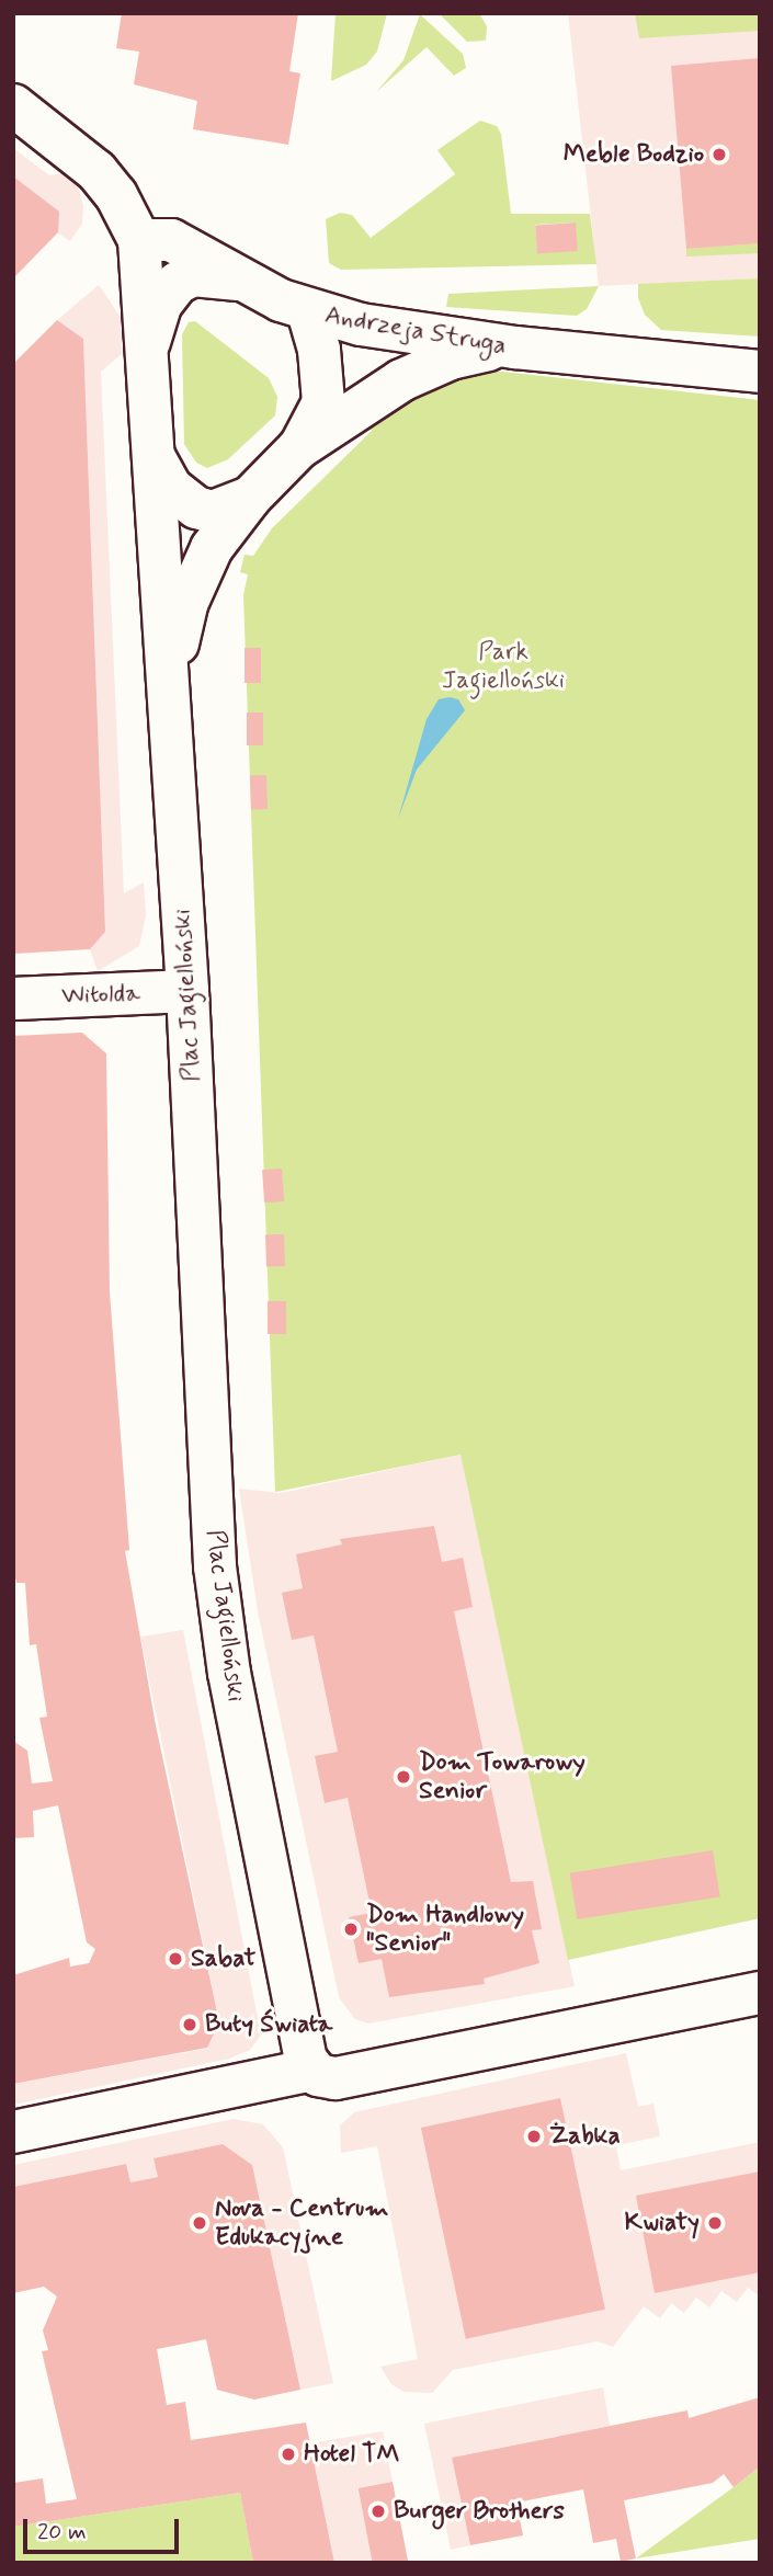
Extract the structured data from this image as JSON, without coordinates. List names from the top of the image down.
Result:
{
  "streets": {
    "street": ["Andrzeja Struga", "Witolda", "Plac Jagielloński"]
  },
  "crossings": [
    ["Andrzeja Struga", "Plac Jagielloński"],
    ["Witolda", "Plac Jagielloński"]
  ],
  "parks": ["Park Jagielloński"],
  "places": [
    "Meble Bodzio",
    "Dom Towarowy Senior",
    "Dom Handlowy \"Senior\"",
    "Sabat",
    "Buty Świata",
    "Żabka",
    "Nova - Centrum Edukacyjne",
    "Kwiaty",
    "Hotel TM",
    "Burger Brothers"
  ],
  "scale_bar": "20 m"
}
